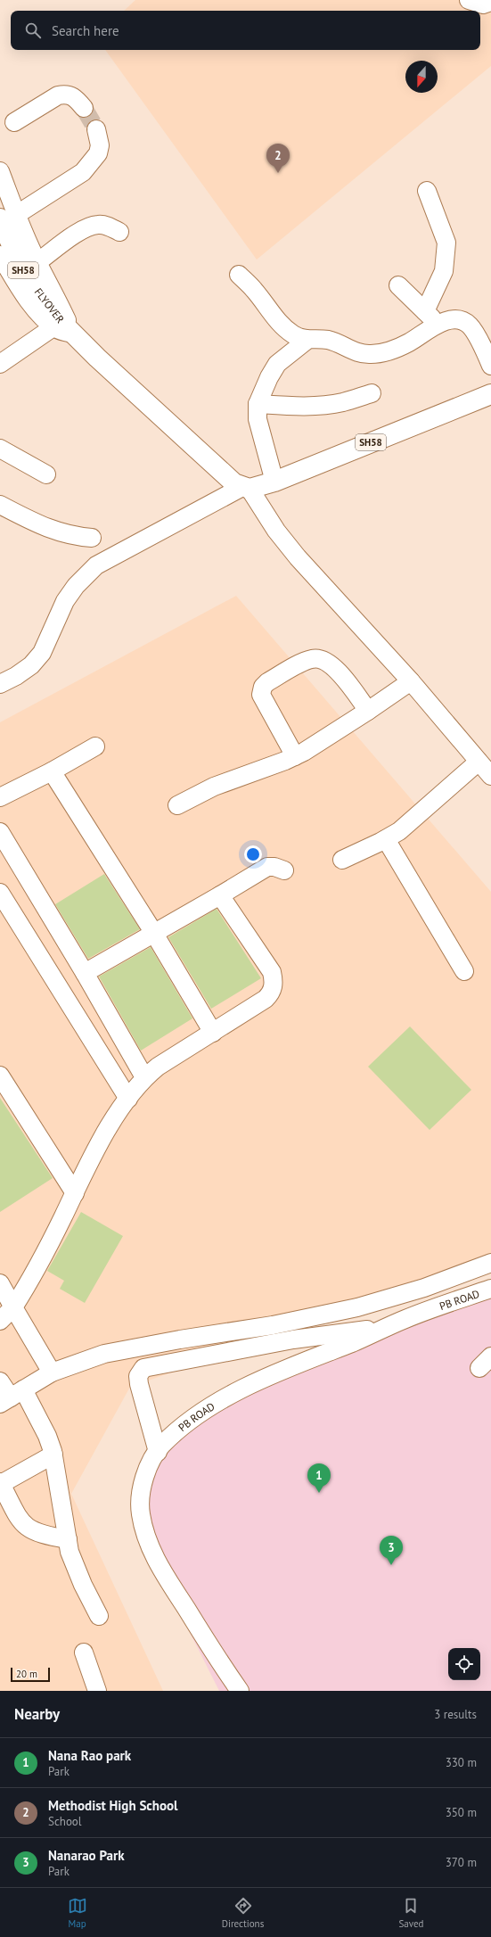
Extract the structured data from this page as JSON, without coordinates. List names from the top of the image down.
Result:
{
  "streets": {
    "main road": ["SH58", "FLYOVER"],
    "street": ["PB ROAD"]
  },
  "crossings": [
    ["SH58", "FLYOVER"]
  ],
  "scale_bar": "20 m",
  "north": "bottom",
  "page": {
    "search": "Search here",
    "pins": ["2", "1", "3"],
    "scale": "20 m",
    "heading": ["Nearby", "3 results"],
    "list": [
      {
        "mark": "1",
        "name": "Nana Rao park",
        "note": "Park",
        "value": "330 m"
      },
      {
        "mark": "2",
        "name": "Methodist High School",
        "note": "School",
        "value": "350 m"
      },
      {
        "mark": "3",
        "name": "Nanarao Park",
        "note": "Park",
        "value": "370 m"
      }
    ],
    "nav": ["Map", "Directions", "Saved"]
  }
}
